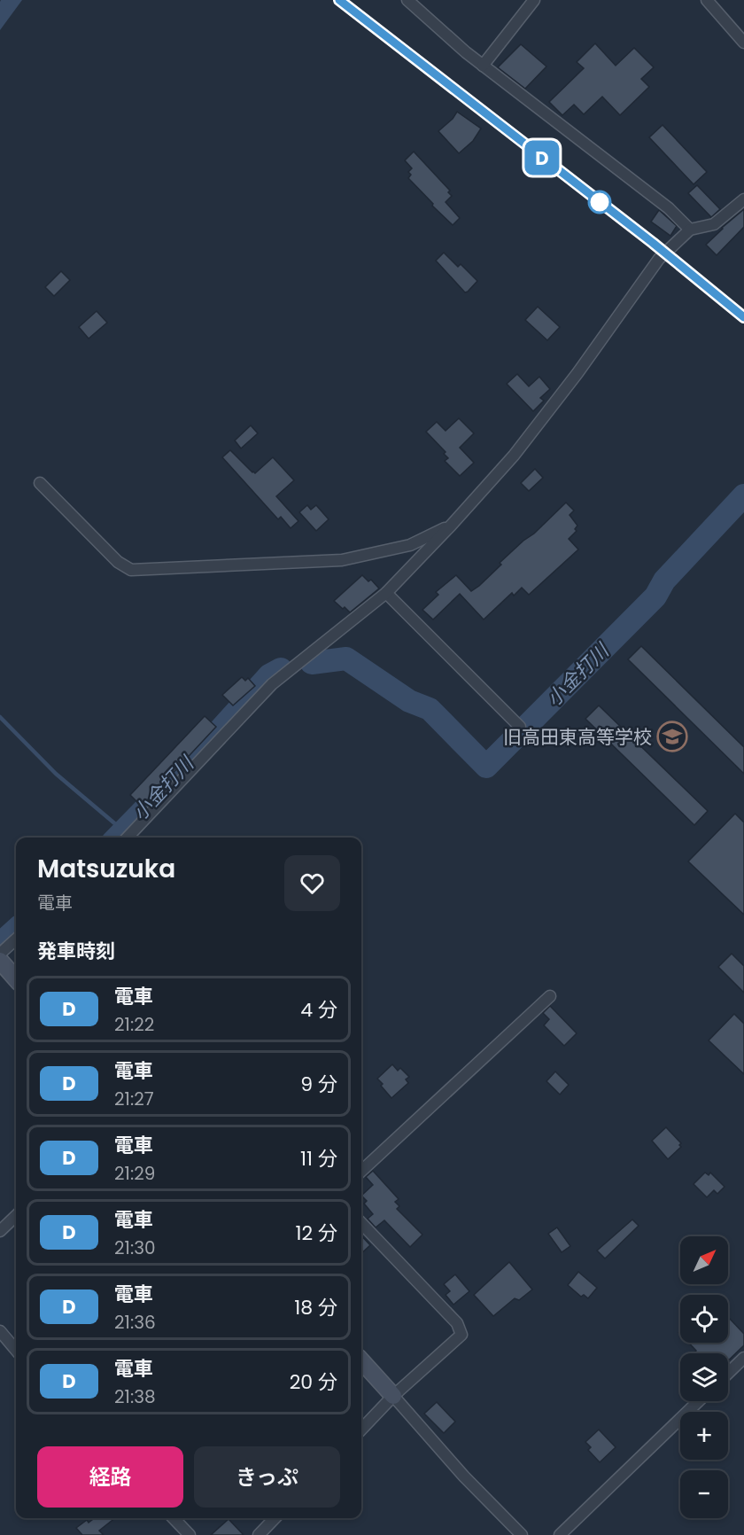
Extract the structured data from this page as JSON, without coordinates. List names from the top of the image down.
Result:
{
  "water": ["小金打川"],
  "places": {
    "school or university": ["旧高田東高等学校"]
  },
  "north": "top right",
  "page": {
    "on_map": "D",
    "heading": [
      ["Matsuzuka", "電車"],
      "発車時刻"
    ],
    "list": [
      {
        "mark": "D",
        "name": "電車",
        "note": "21:22",
        "value": "4 分"
      },
      {
        "mark": "D",
        "name": "電車",
        "note": "21:27",
        "value": "9 分"
      },
      {
        "mark": "D",
        "name": "電車",
        "note": "21:29",
        "value": "11 分"
      },
      {
        "mark": "D",
        "name": "電車",
        "note": "21:30",
        "value": "12 分"
      },
      {
        "mark": "D",
        "name": "電車",
        "note": "21:36",
        "value": "18 分"
      },
      {
        "mark": "D",
        "name": "電車",
        "note": "21:38",
        "value": "20 分"
      }
    ],
    "map_buttons": ["+", "−"],
    "buttons": ["経路", "きっぷ"]
  }
}
